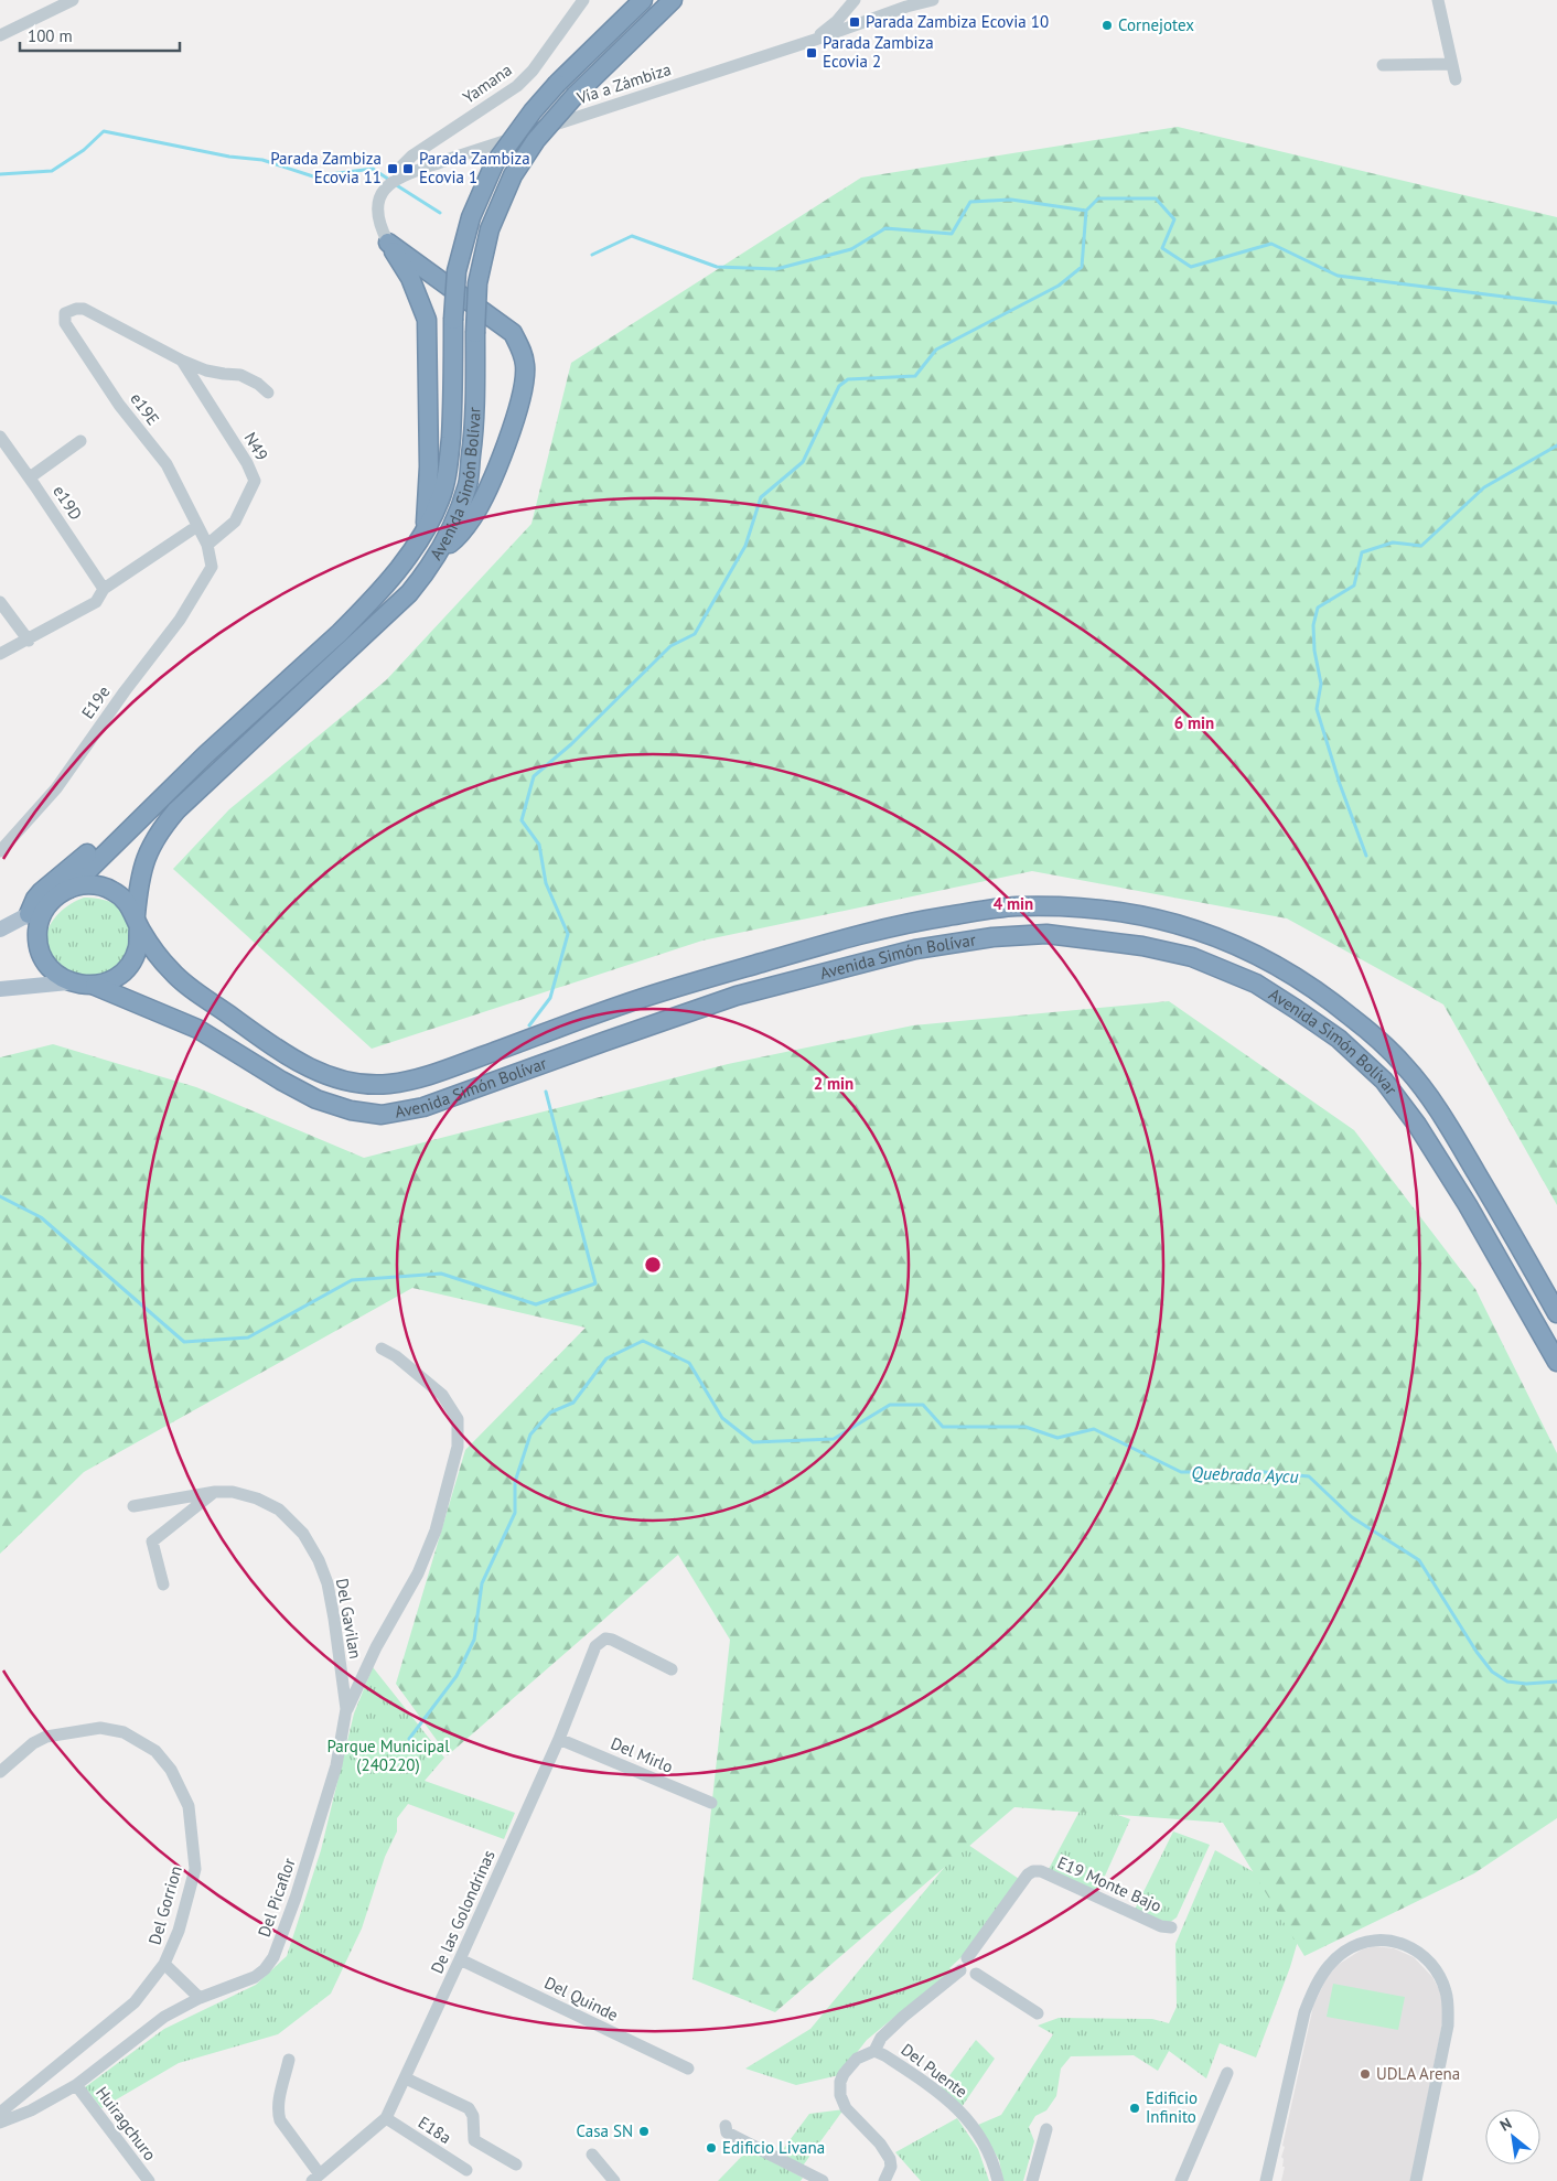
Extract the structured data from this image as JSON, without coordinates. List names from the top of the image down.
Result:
{
  "streets": {
    "highway": ["Avenida Simón Bolívar"],
    "street": [
      "Yamana",
      "Vía a Zámbiza",
      "e19E",
      "N49",
      "e19D",
      "E19e",
      "Del Gavilan",
      "Del Mirlo",
      "E19 Monte Bajo",
      "Del Picaflor",
      "Del Gorrion",
      "De las Golondrinas",
      "Del Quinde",
      "Del Puente",
      "Huiragchuro",
      "E18a"
    ]
  },
  "crossings": [
    ["Yamana", "Vía a Zámbiza"],
    ["e19E", "N49"],
    ["e19E", "E19e"],
    ["Del Gavilan", "Del Picaflor"],
    ["Del Mirlo", "De las Golondrinas"],
    ["Del Picaflor", "Huiragchuro"],
    ["De las Golondrinas", "Del Quinde"],
    ["De las Golondrinas", "E18a"]
  ],
  "water": ["Quebrada Aycu"],
  "parks": ["Parque Municipal (240220)"],
  "places": {
    "transit": [
      "Parada Zambiza Ecovia 10",
      "Parada Zambiza Ecovia 2",
      "Parada Zambiza Ecovia 11",
      "Parada Zambiza Ecovia 1"
    ],
    "other": [
      "Cornejotex",
      "UDLA Arena",
      "Edificio Infinito",
      "Casa SN",
      "Edificio Livana"
    ]
  },
  "scale_bar": "100 m",
  "north": "top left",
  "rings": ["6 min", "4 min", "2 min"]
}
